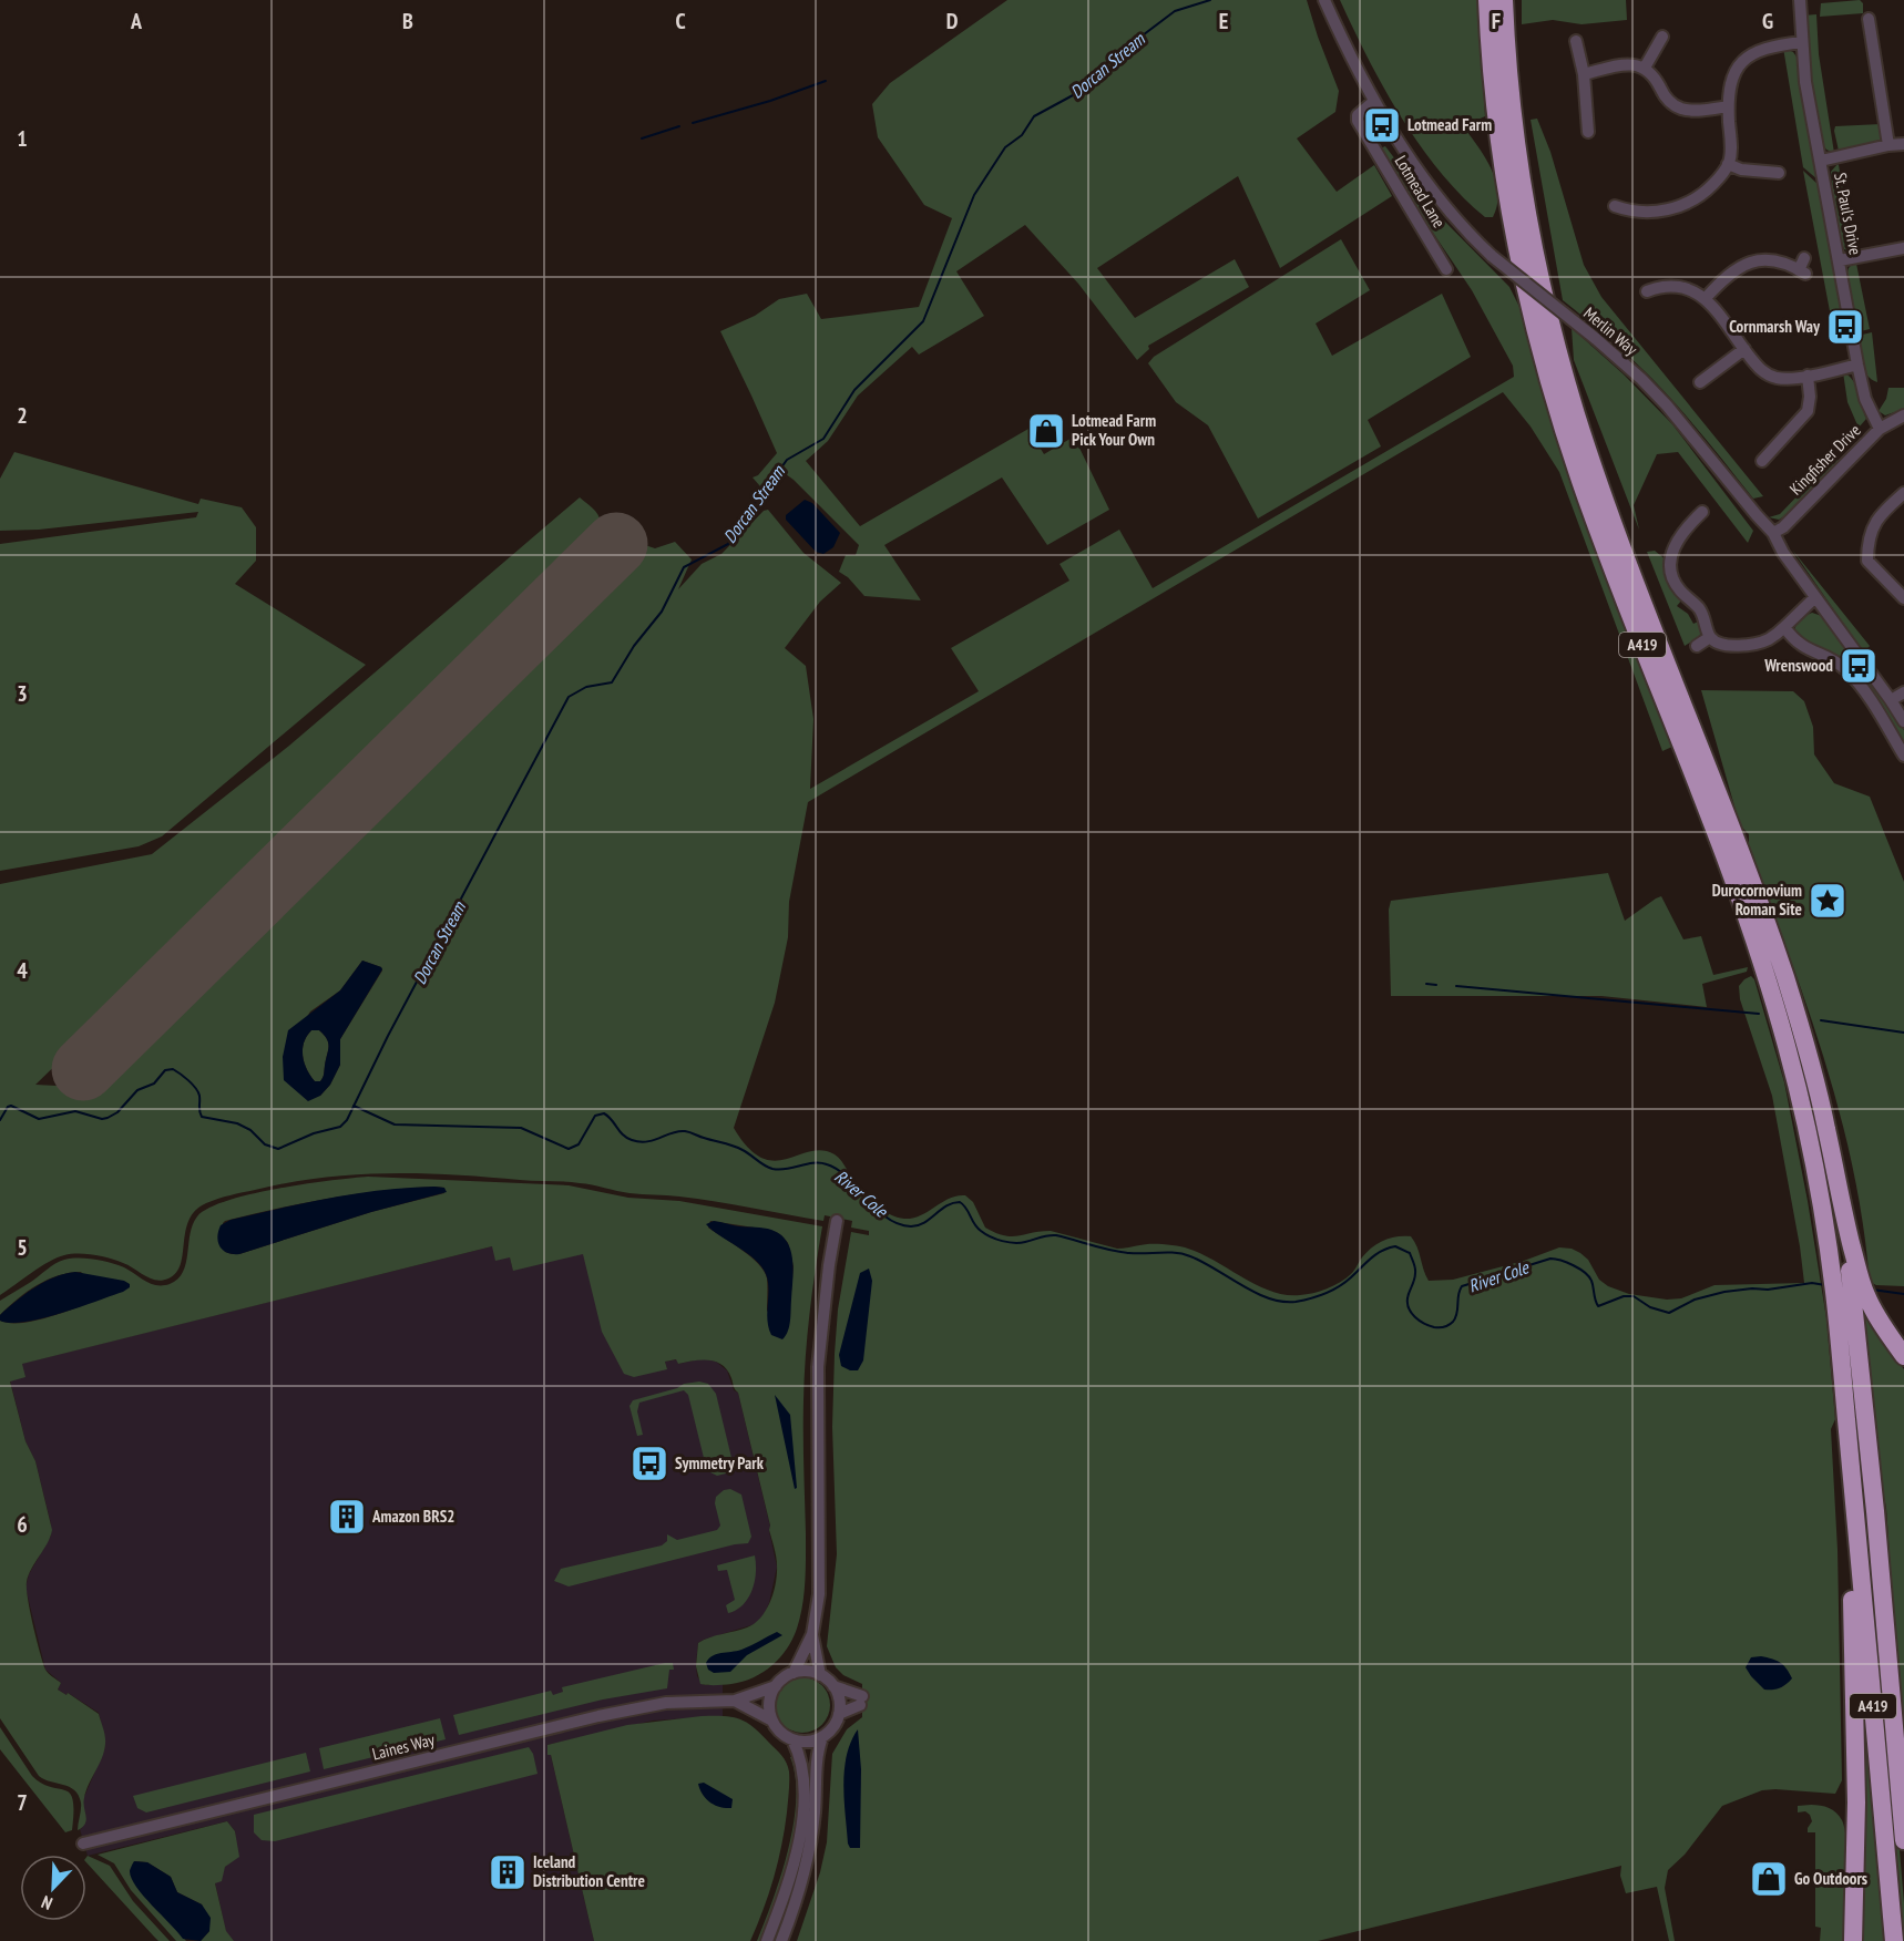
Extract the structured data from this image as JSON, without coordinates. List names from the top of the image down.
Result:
{
  "streets": {
    "highway": ["A419"],
    "street": [
      "Lotmead Lane",
      "St. Paul's Drive",
      "Merlin Way",
      "Kingfisher Drive",
      "Laines Way"
    ]
  },
  "crossings": [
    ["Lotmead Lane", "Merlin Way"],
    ["St. Paul's Drive", "Kingfisher Drive"],
    ["Merlin Way", "Kingfisher Drive"]
  ],
  "water": ["Dorcan Stream", "River Cole"],
  "places": {
    "bus stop": [
      "Lotmead Farm",
      "Cornmarsh Way",
      "Wrenswood",
      "Symmetry Park"
    ],
    "shop": ["Lotmead Farm Pick Your Own", "Go Outdoors"],
    "place": ["Durocornovium Roman Site"],
    "building": ["Amazon BRS2", "Iceland Distribution Centre"]
  },
  "north": "bottom left",
  "grid": {
    "columns": [
      "A",
      "B",
      "C",
      "D",
      "E",
      "F",
      "G"
    ],
    "rows": [
      "1",
      "2",
      "3",
      "4",
      "5",
      "6",
      "7"
    ]
  }
}
